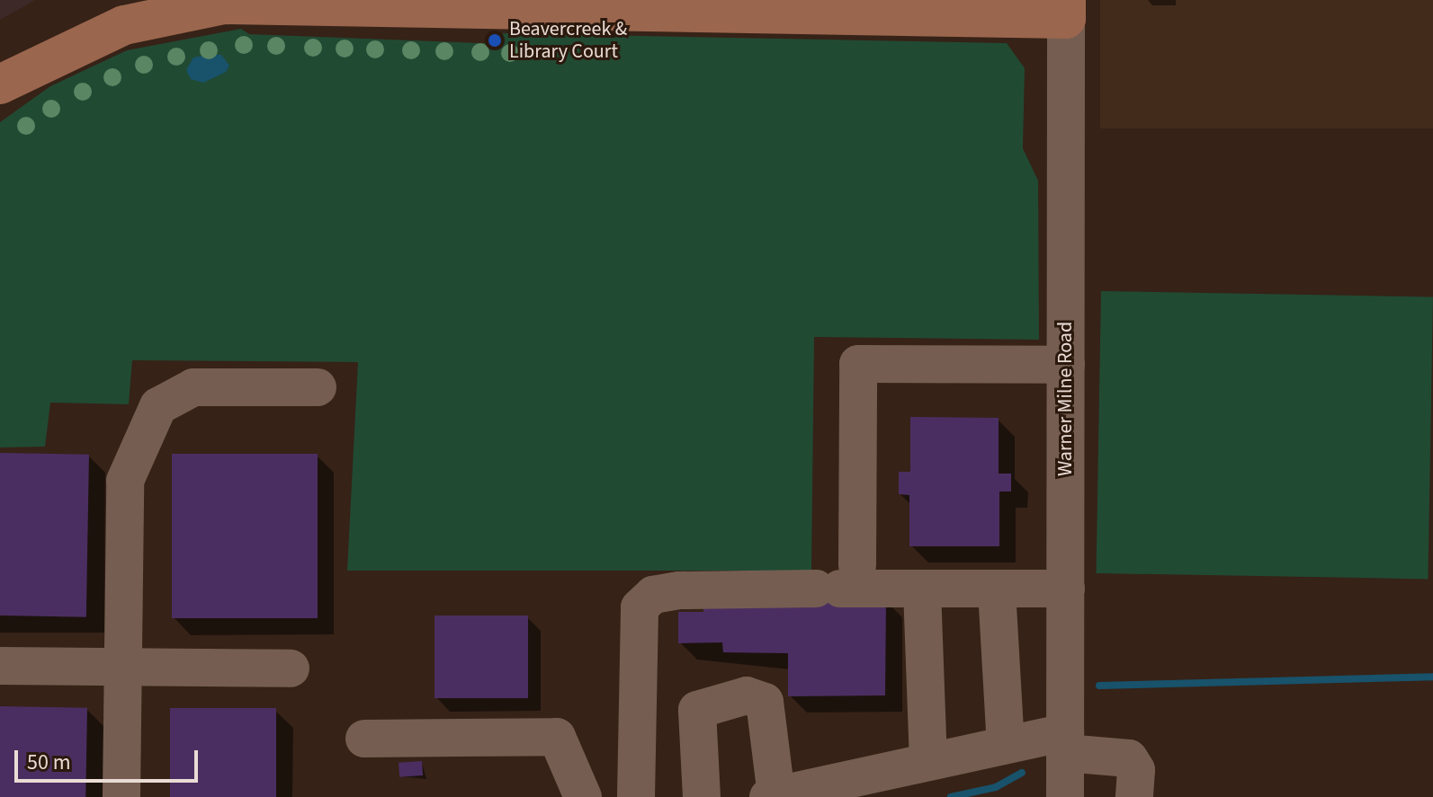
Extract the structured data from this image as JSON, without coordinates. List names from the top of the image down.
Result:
{
  "streets": {
    "street": ["Warner Milne Road"]
  },
  "places": ["Beavercreek & Library Court"],
  "scale_bar": "50 m"
}
